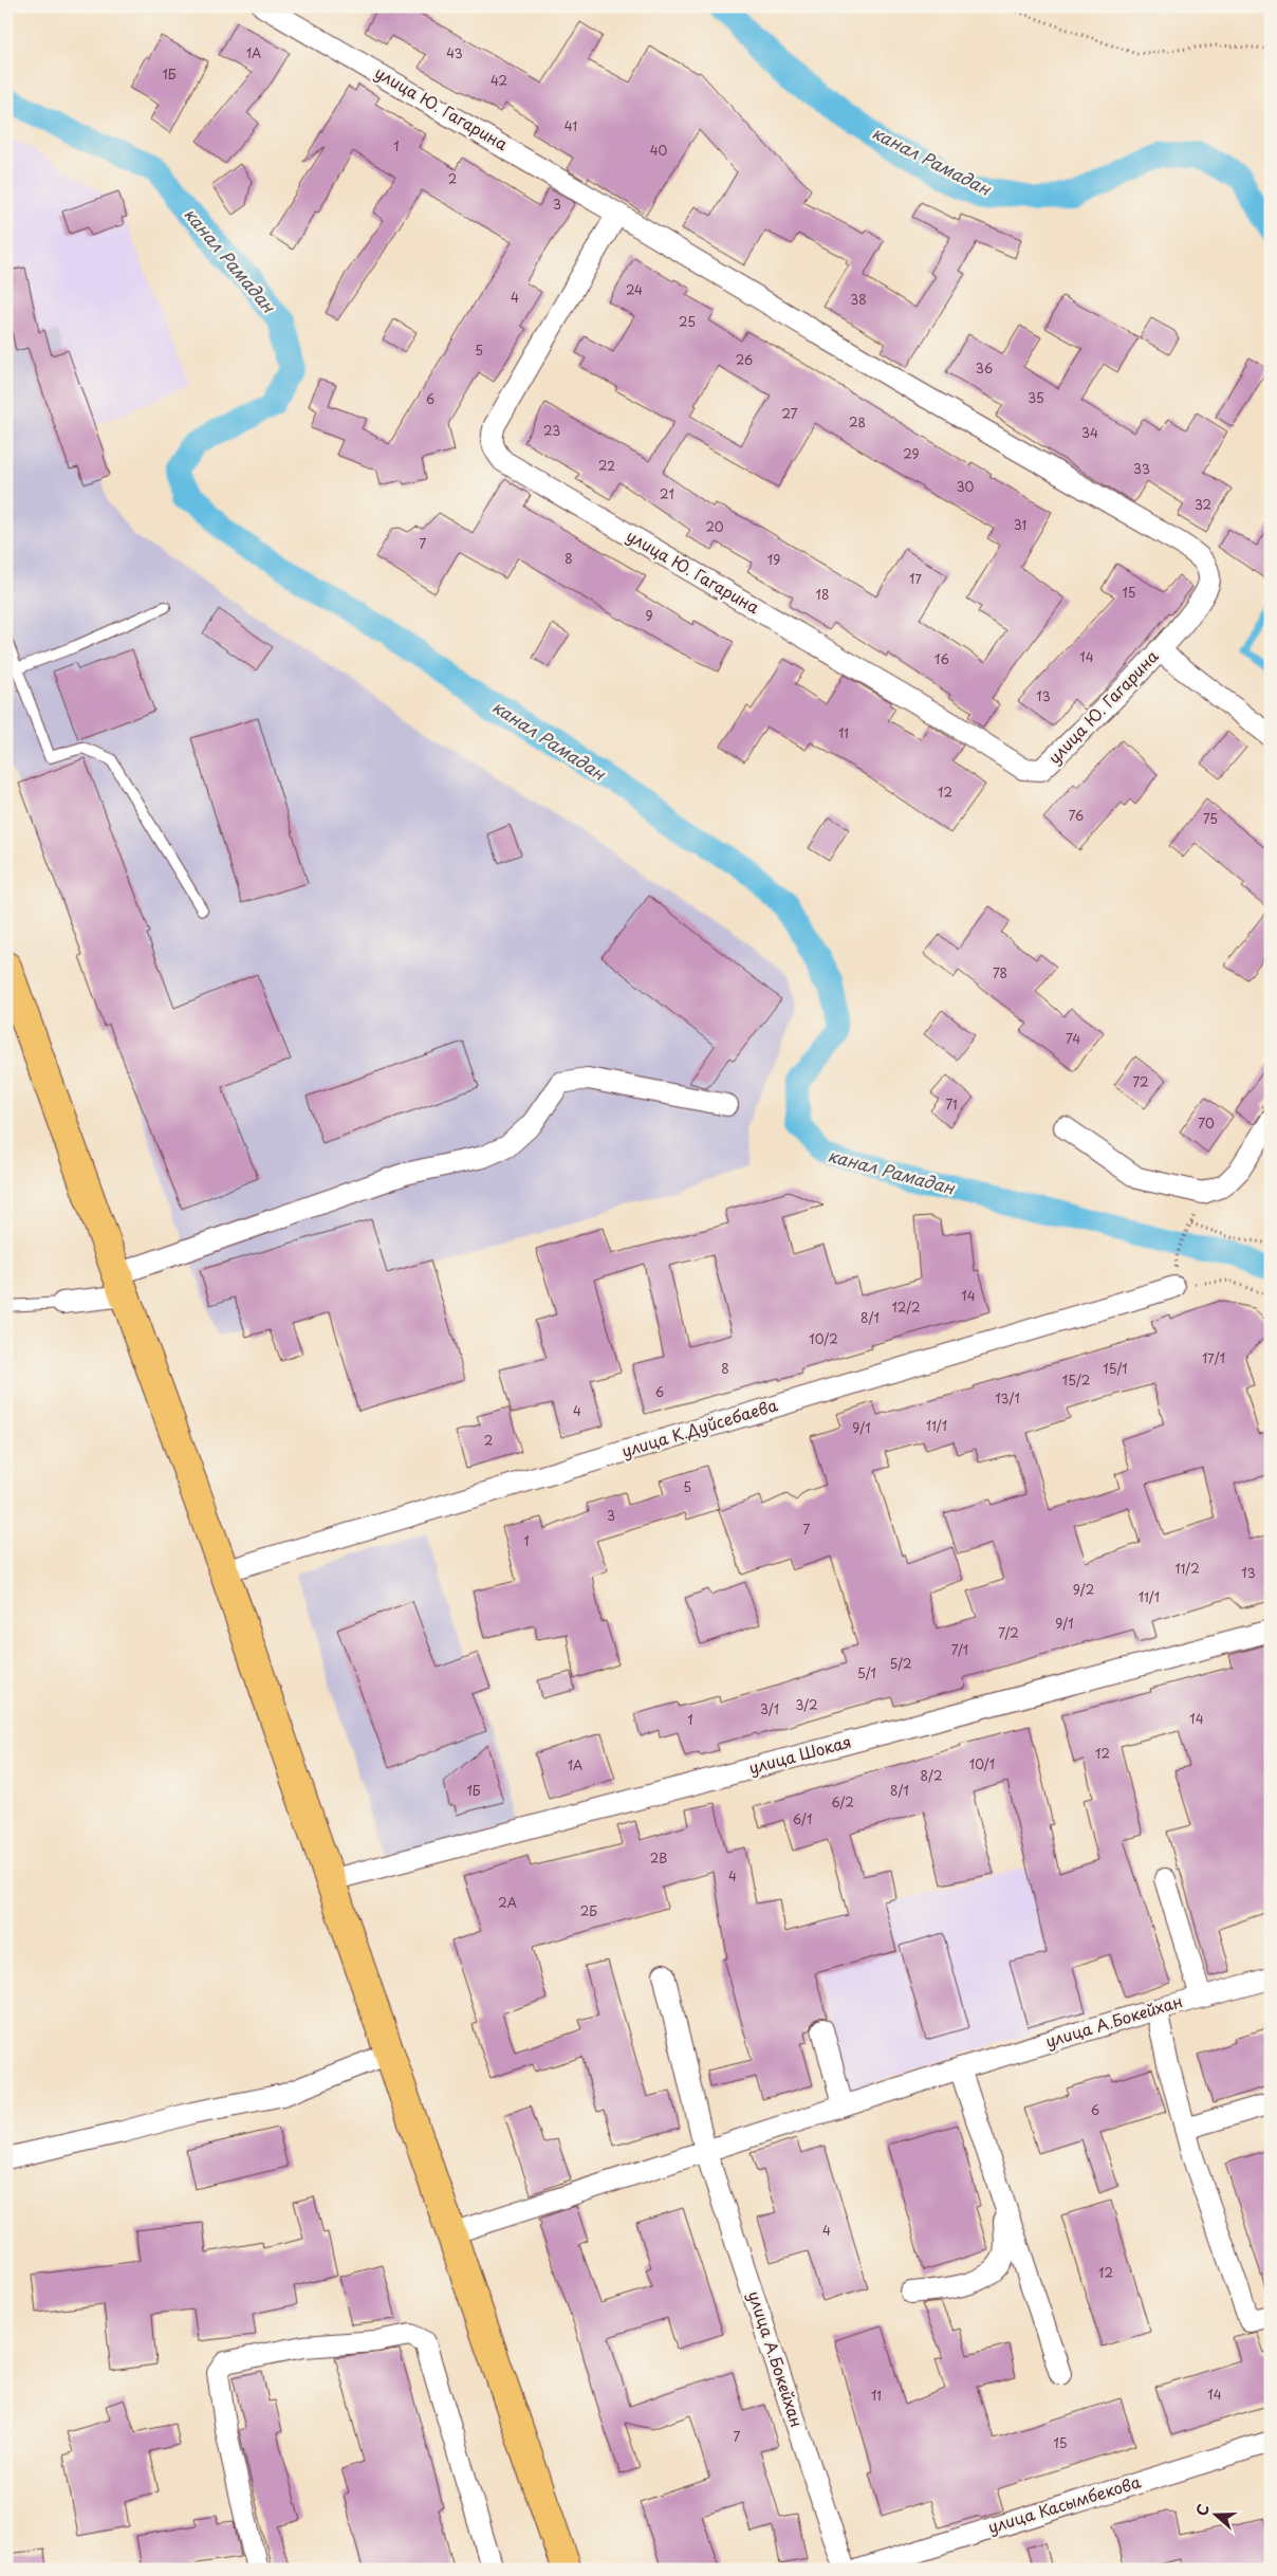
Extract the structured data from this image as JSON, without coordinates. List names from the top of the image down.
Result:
{
  "streets": {
    "street": [
      "улица Ю. Гагарина",
      "улица К.Дуйсебаева",
      "улица Шокая",
      "улица А.Бокейхан",
      "улица Касымбекова"
    ]
  },
  "water": ["канал Рамадан"],
  "house_numbers": [
    "1А",
    "43",
    "1Б",
    "42",
    "41",
    "1",
    "40",
    "2",
    "3",
    "24",
    "4",
    "38",
    "25",
    "5",
    "26",
    "36",
    "35",
    "6",
    "27",
    "28",
    "23",
    "34",
    "29",
    "22",
    "33",
    "30",
    "21",
    "32",
    "31",
    "20",
    "7",
    "8",
    "19",
    "17",
    "15",
    "18",
    "9",
    "14",
    "16",
    "13",
    "11",
    "12",
    "76",
    "75",
    "78",
    "74",
    "72",
    "71",
    "70",
    "14",
    "12/2",
    "8/1",
    "10/2",
    "17/1",
    "8",
    "15/1",
    "15/2",
    "6",
    "13/1",
    "4",
    "11/1",
    "9/1",
    "2",
    "5",
    "3",
    "7",
    "1",
    "11/2",
    "13",
    "9/2",
    "11/1",
    "9/1",
    "7/2",
    "7/1",
    "5/2",
    "5/1",
    "3/2",
    "3/1",
    "14",
    "1",
    "12",
    "10/1",
    "1А",
    "8/2",
    "1Б",
    "8/1",
    "6/2",
    "6/1",
    "2В",
    "4",
    "2А",
    "2Б",
    "6",
    "4",
    "12",
    "14",
    "11",
    "7",
    "15"
  ],
  "north": "left"
}
